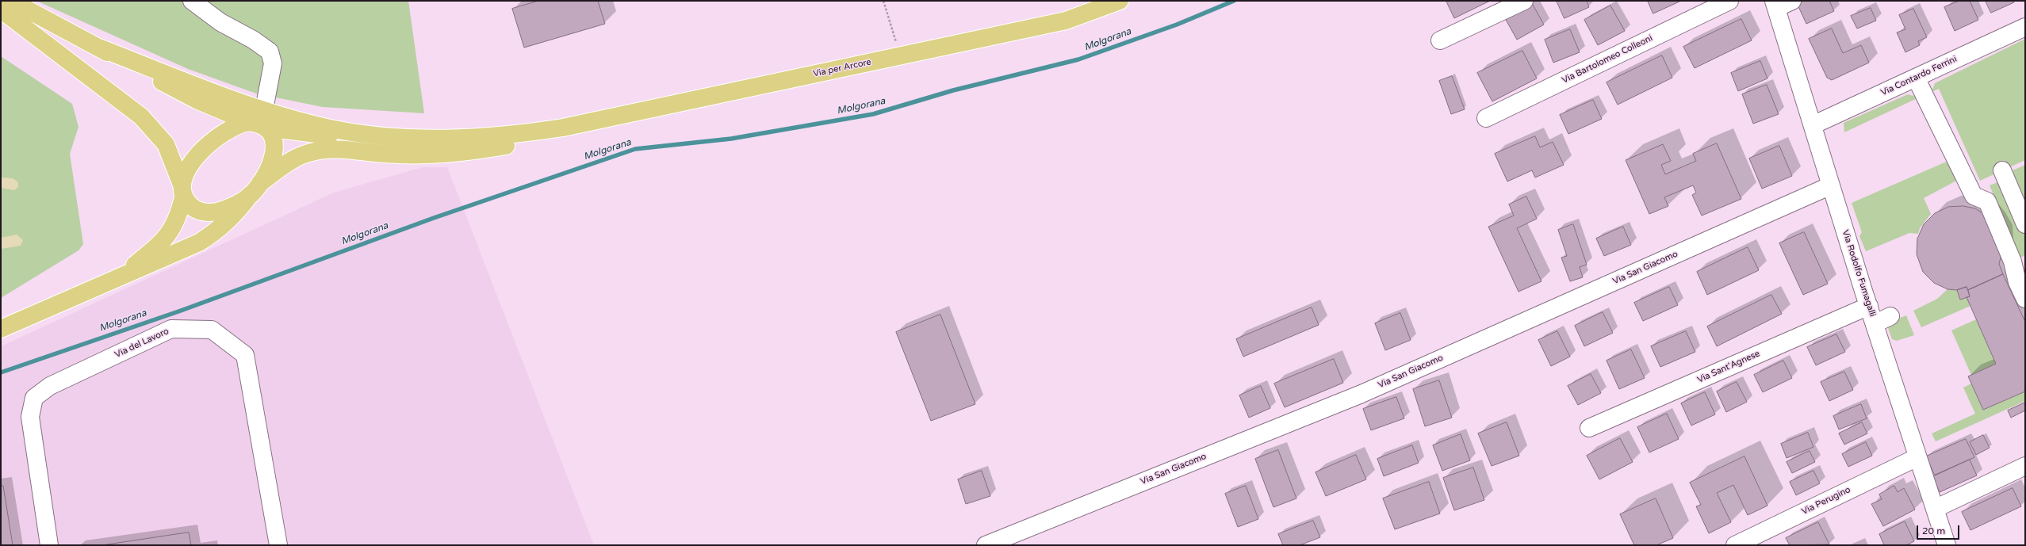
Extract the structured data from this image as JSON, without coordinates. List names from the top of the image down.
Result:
{
  "streets": {
    "main road": ["Via per Arcore"],
    "street": [
      "Via Bartolomeo Colleoni",
      "Via Contardo Ferrini",
      "Via San Giacomo",
      "Via Rodolfo Fumagalli",
      "Via del Lavoro",
      "Via Sant'Agnese",
      "Via Perugino"
    ]
  },
  "crossings": [
    ["Via Contardo Ferrini", "Via Rodolfo Fumagalli"],
    ["Via San Giacomo", "Via Rodolfo Fumagalli"],
    ["Via Rodolfo Fumagalli", "Via Sant'Agnese"],
    ["Via Rodolfo Fumagalli", "Via Perugino"]
  ],
  "water": ["Molgorana"],
  "scale_bar": "20 m"
}
